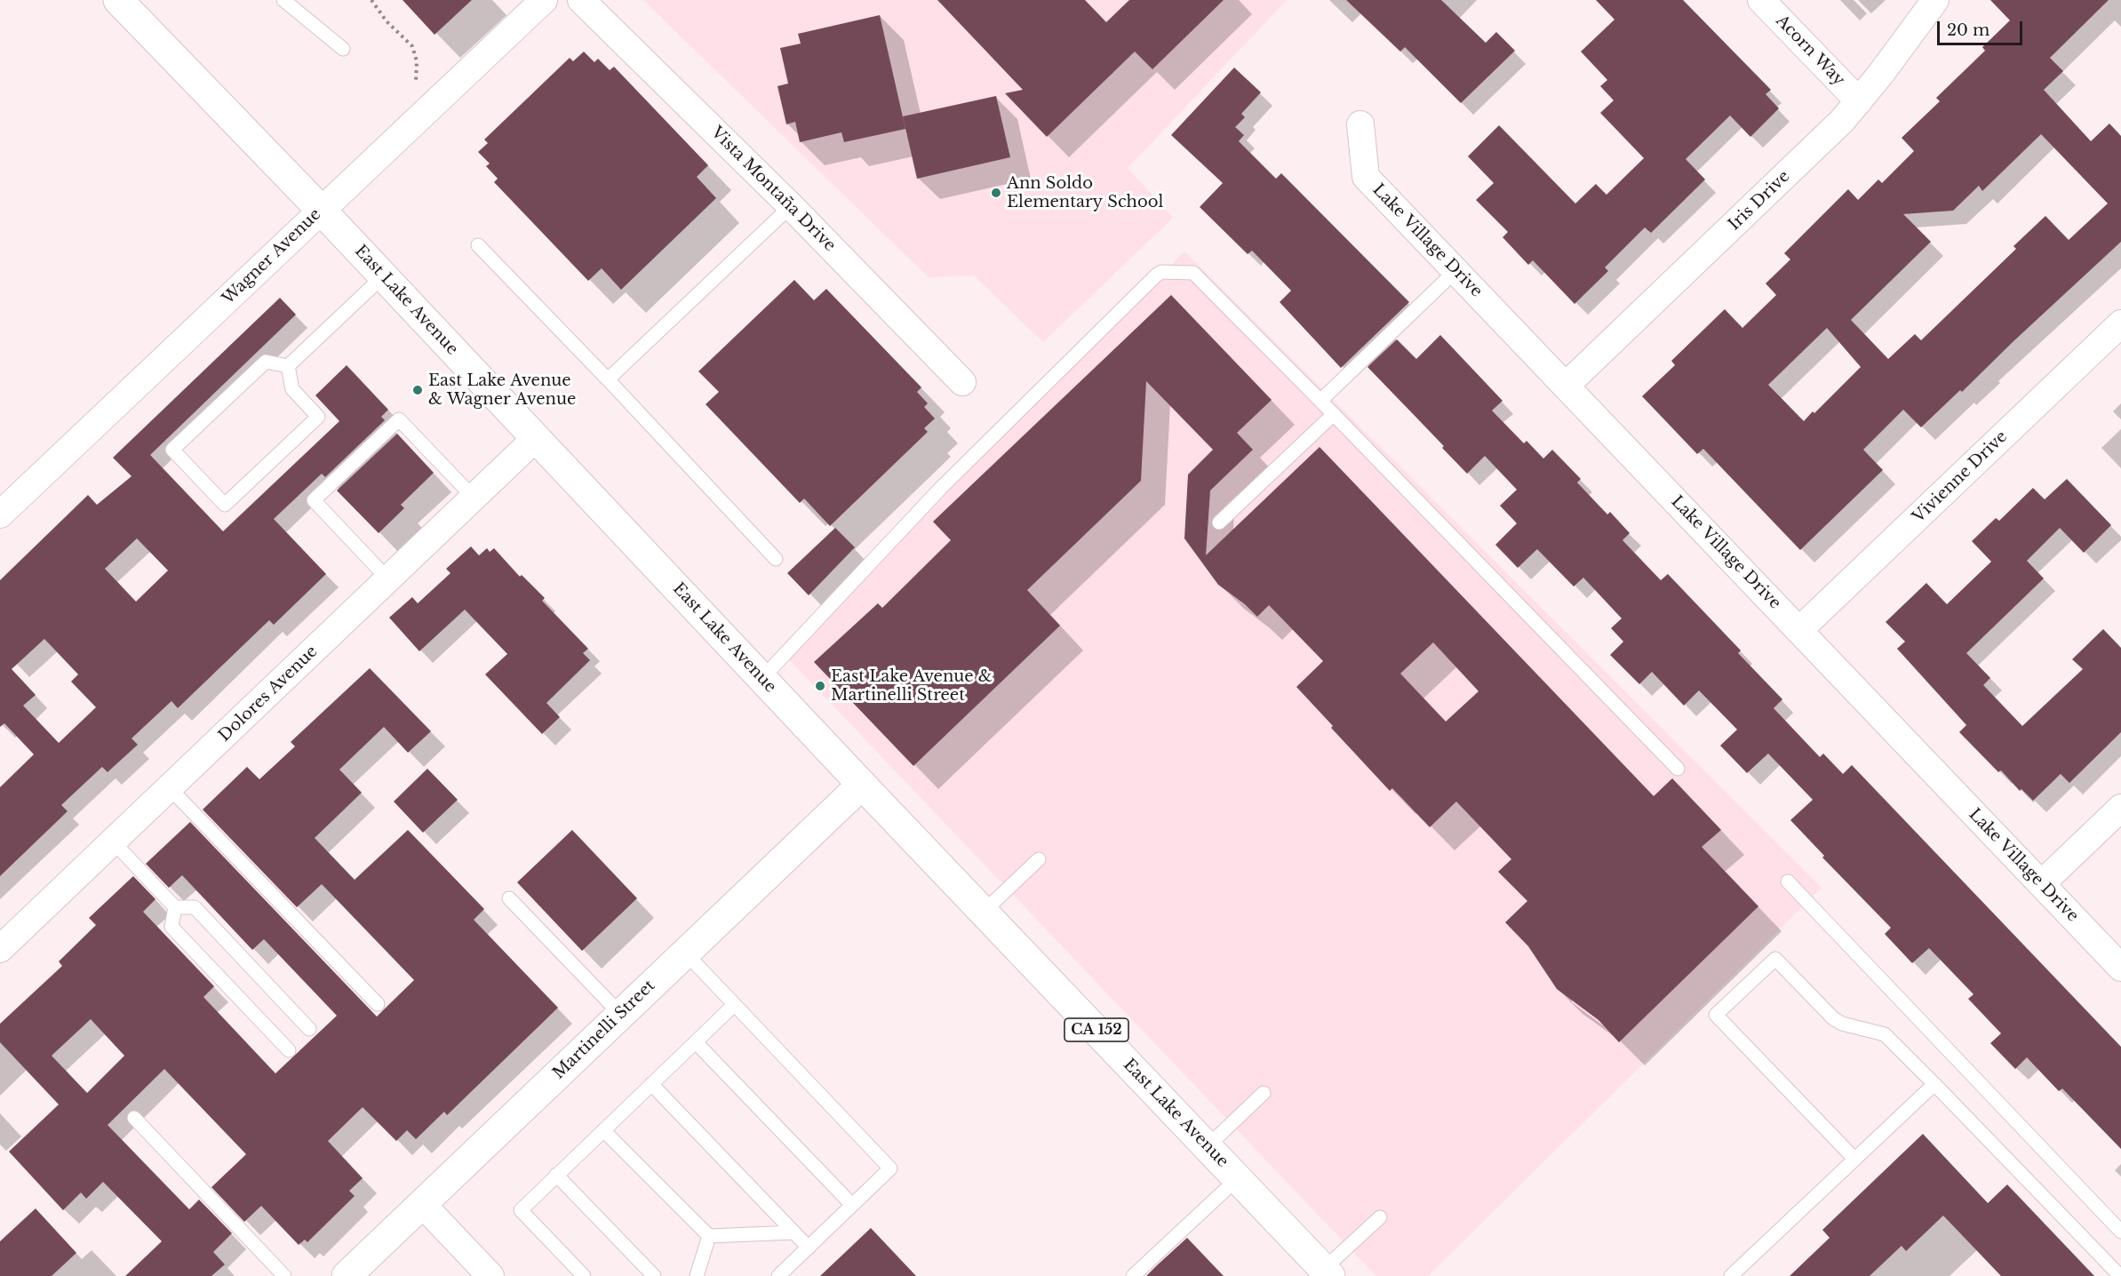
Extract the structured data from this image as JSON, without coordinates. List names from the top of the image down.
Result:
{
  "streets": {
    "main road": ["East Lake Avenue", "Martinelli Street", "CA 152"],
    "street": [
      "Acorn Way",
      "Vista Montaña Drive",
      "Iris Drive",
      "Lake Village Drive",
      "Wagner Avenue",
      "Vivienne Drive",
      "Dolores Avenue"
    ]
  },
  "crossings": [
    ["Acorn Way", "Iris Drive"],
    ["Iris Drive", "Lake Village Drive"],
    ["Lake Village Drive", "Vivienne Drive"],
    ["Wagner Avenue", "East Lake Avenue"],
    ["East Lake Avenue", "Dolores Avenue"],
    ["East Lake Avenue", "Martinelli Street"]
  ],
  "places": ["Ann Soldo Elementary School", "East Lake Avenue & Wagner Avenue", "East Lake Avenue & Martinelli Street"],
  "scale_bar": "20 m"
}
